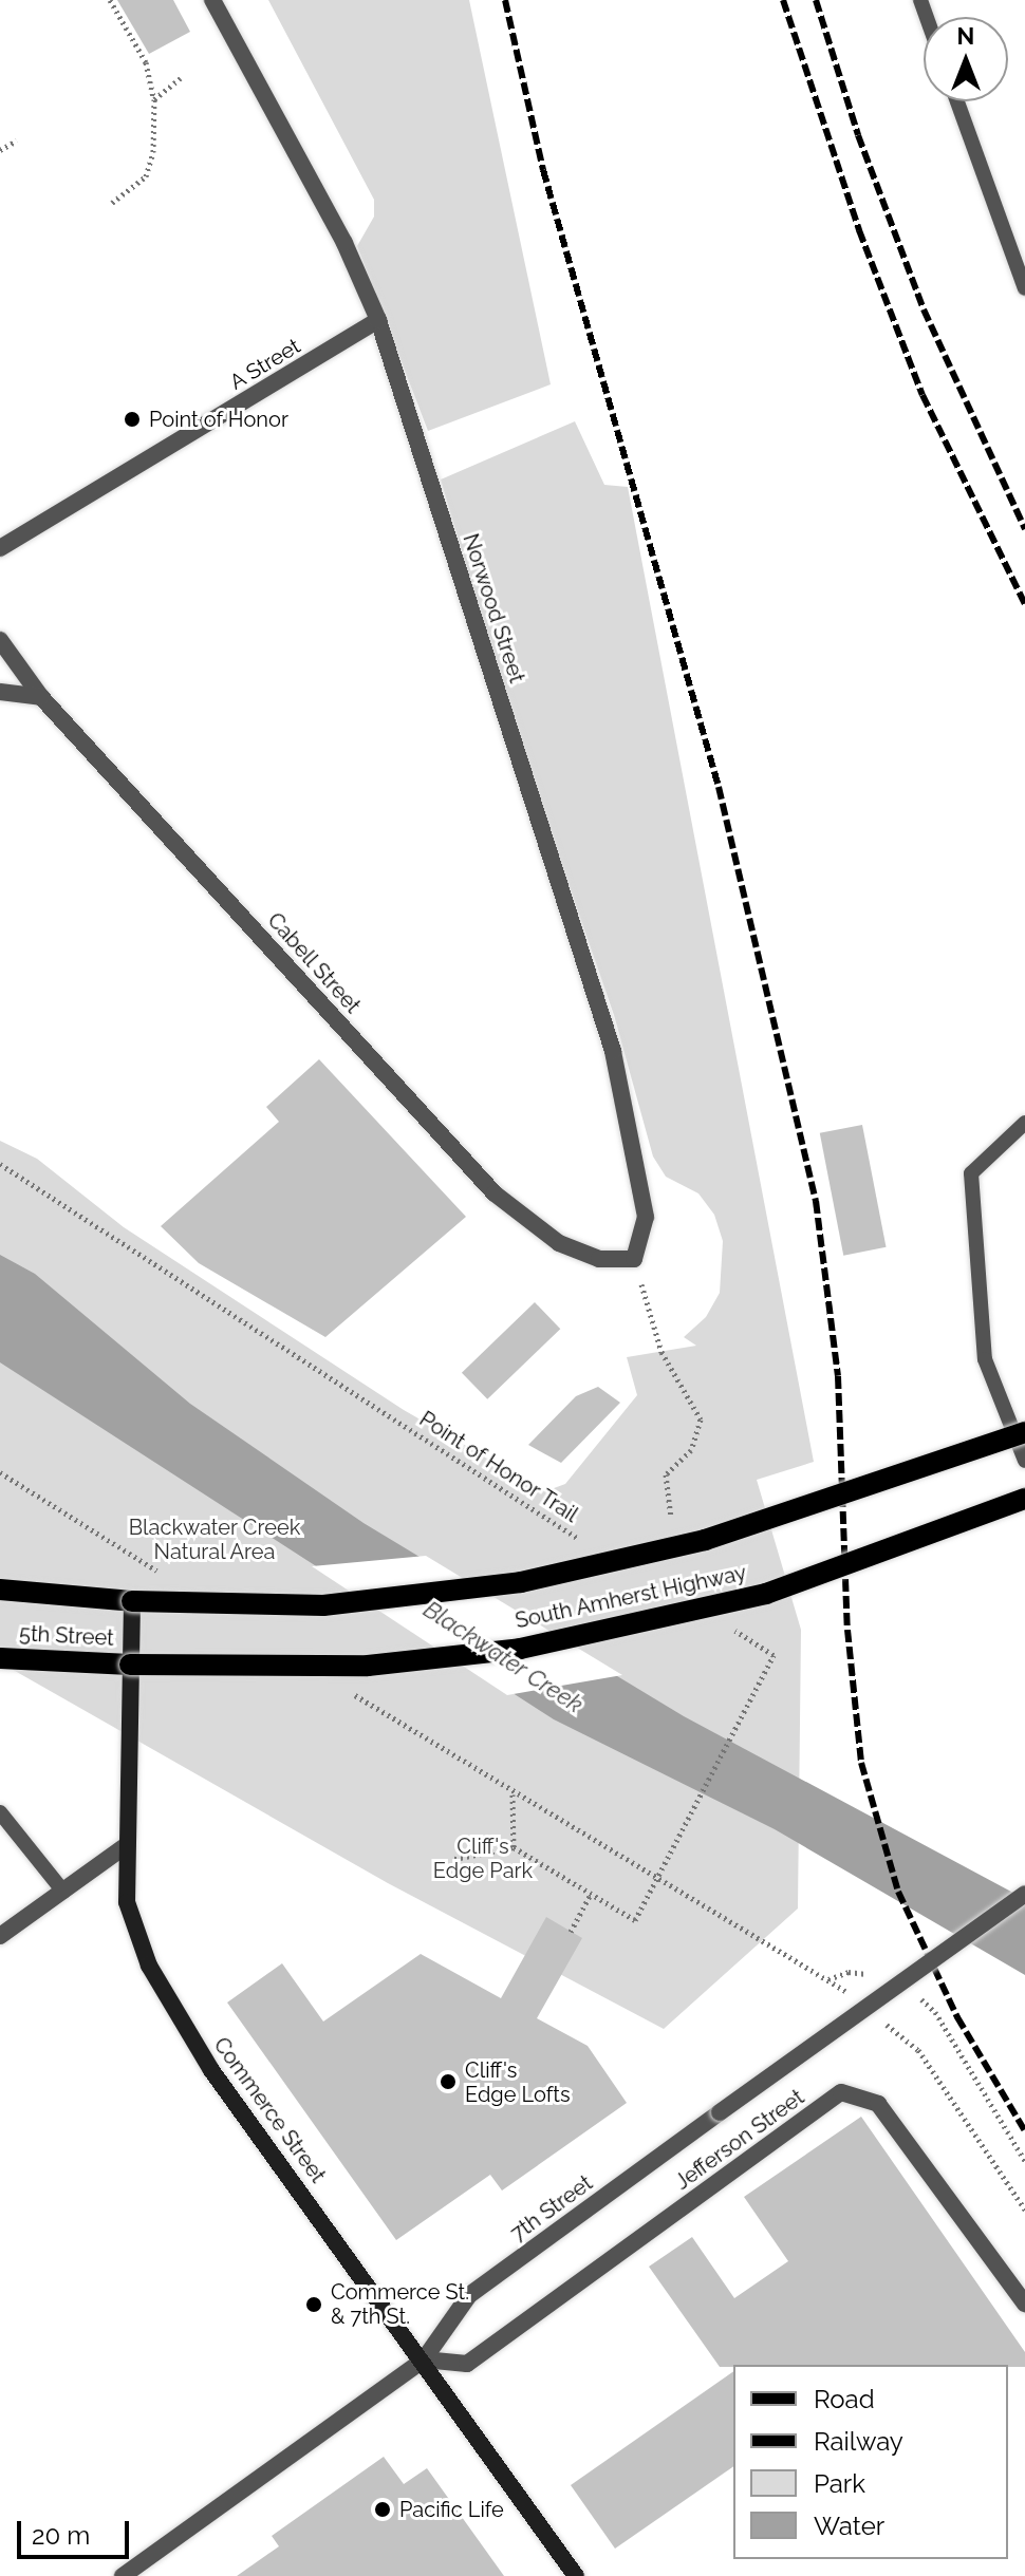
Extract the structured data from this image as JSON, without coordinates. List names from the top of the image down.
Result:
{
  "streets": {
    "main road": ["South Amherst Highway", "5th Street"],
    "street": [
      "A Street",
      "Norwood Street",
      "Cabell Street",
      "Commerce Street",
      "Jefferson Street",
      "7th Street"
    ],
    "path": ["Point of Honor Trail"]
  },
  "crossings": [
    ["A Street", "Norwood Street"],
    ["Norwood Street", "Cabell Street"],
    ["South Amherst Highway", "5th Street"],
    ["South Amherst Highway", "Commerce Street"],
    ["5th Street", "Commerce Street"],
    ["Commerce Street", "Jefferson Street"],
    ["Commerce Street", "7th Street"],
    ["Jefferson Street", "7th Street"]
  ],
  "water": ["Blackwater Creek"],
  "parks": ["Blackwater Creek Natural Area", "Cliff's Edge Park"],
  "places": [
    "Point of Honor",
    "Cliff's Edge Lofts",
    "Commerce St. & 7th St.",
    "Pacific Life"
  ],
  "legend": [
    "Road",
    "Railway",
    "Park",
    "Water"
  ],
  "scale_bar": "20 m",
  "north": "top"
}
